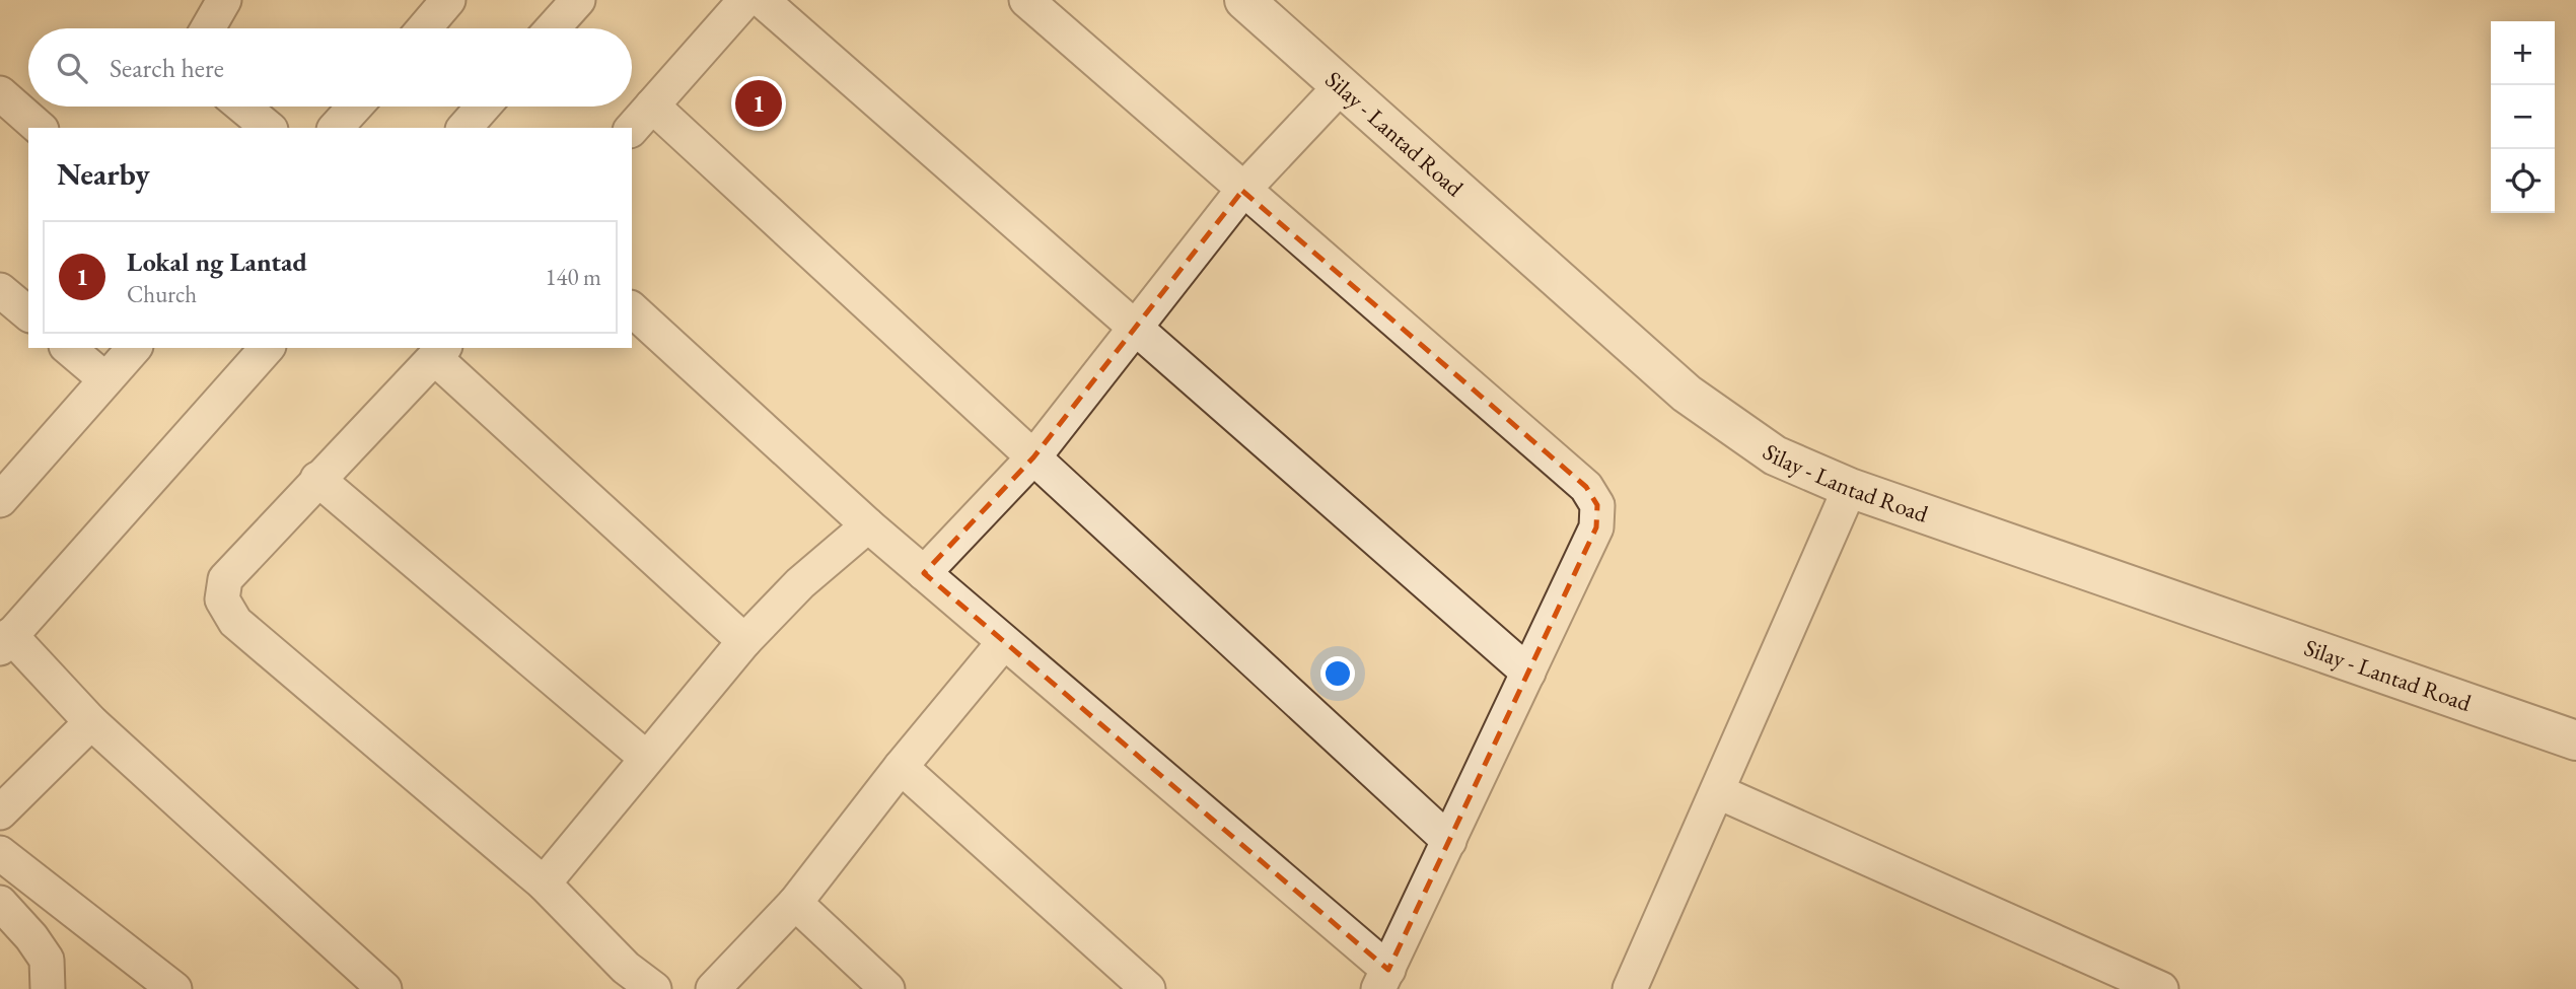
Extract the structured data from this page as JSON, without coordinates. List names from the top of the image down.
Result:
{
  "streets": {
    "street": ["Silay - Lantad Road"]
  },
  "page": {
    "map_buttons": ["+", "−"],
    "search": "Search here",
    "pins": "1",
    "heading": "Nearby",
    "list": [
      {
        "mark": "1",
        "name": "Lokal ng Lantad",
        "note": "Church",
        "value": "140 m"
      }
    ]
  }
}
